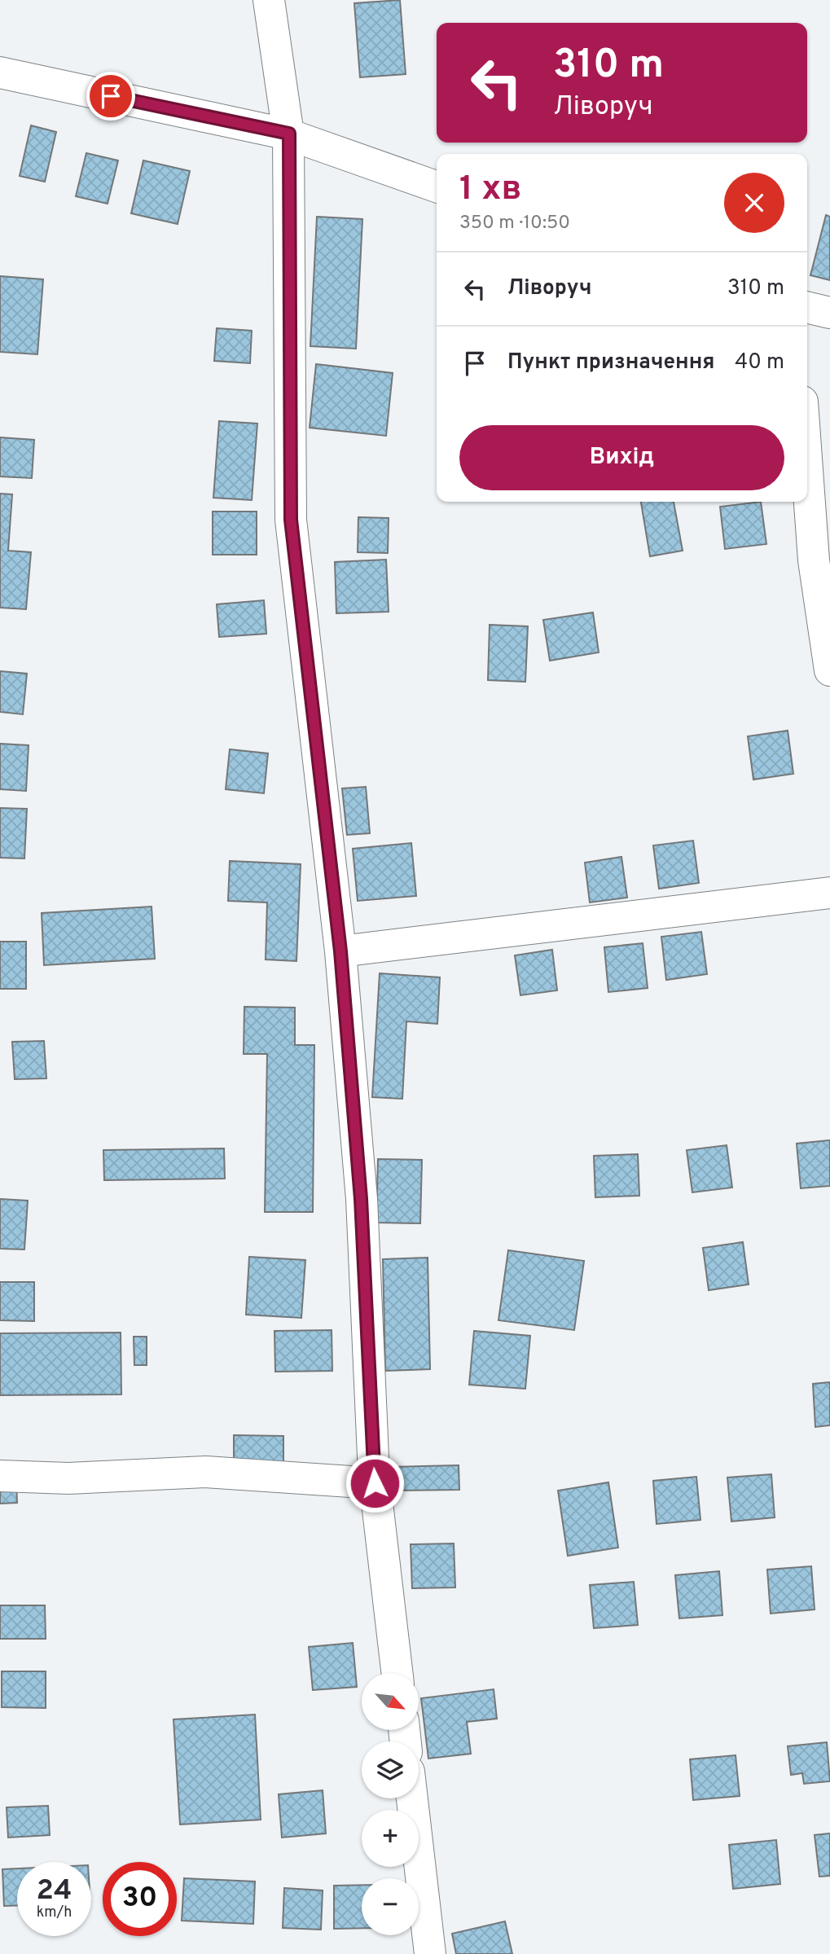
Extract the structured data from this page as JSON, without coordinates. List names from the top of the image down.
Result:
{
  "north": "bottom right",
  "page": {
    "turn": ["310 m", "Ліворуч"],
    "heading": ["1 хв", "350 m · 10:50"],
    "list": [
      {
        "name": "Ліворуч",
        "value": "310 m"
      },
      {
        "name": "Пункт призначення",
        "value": "40 m"
      }
    ],
    "buttons": "Вихід",
    "map_buttons": ["+", "−"],
    "speed": "24 km/h",
    "limit": "30"
  }
}
